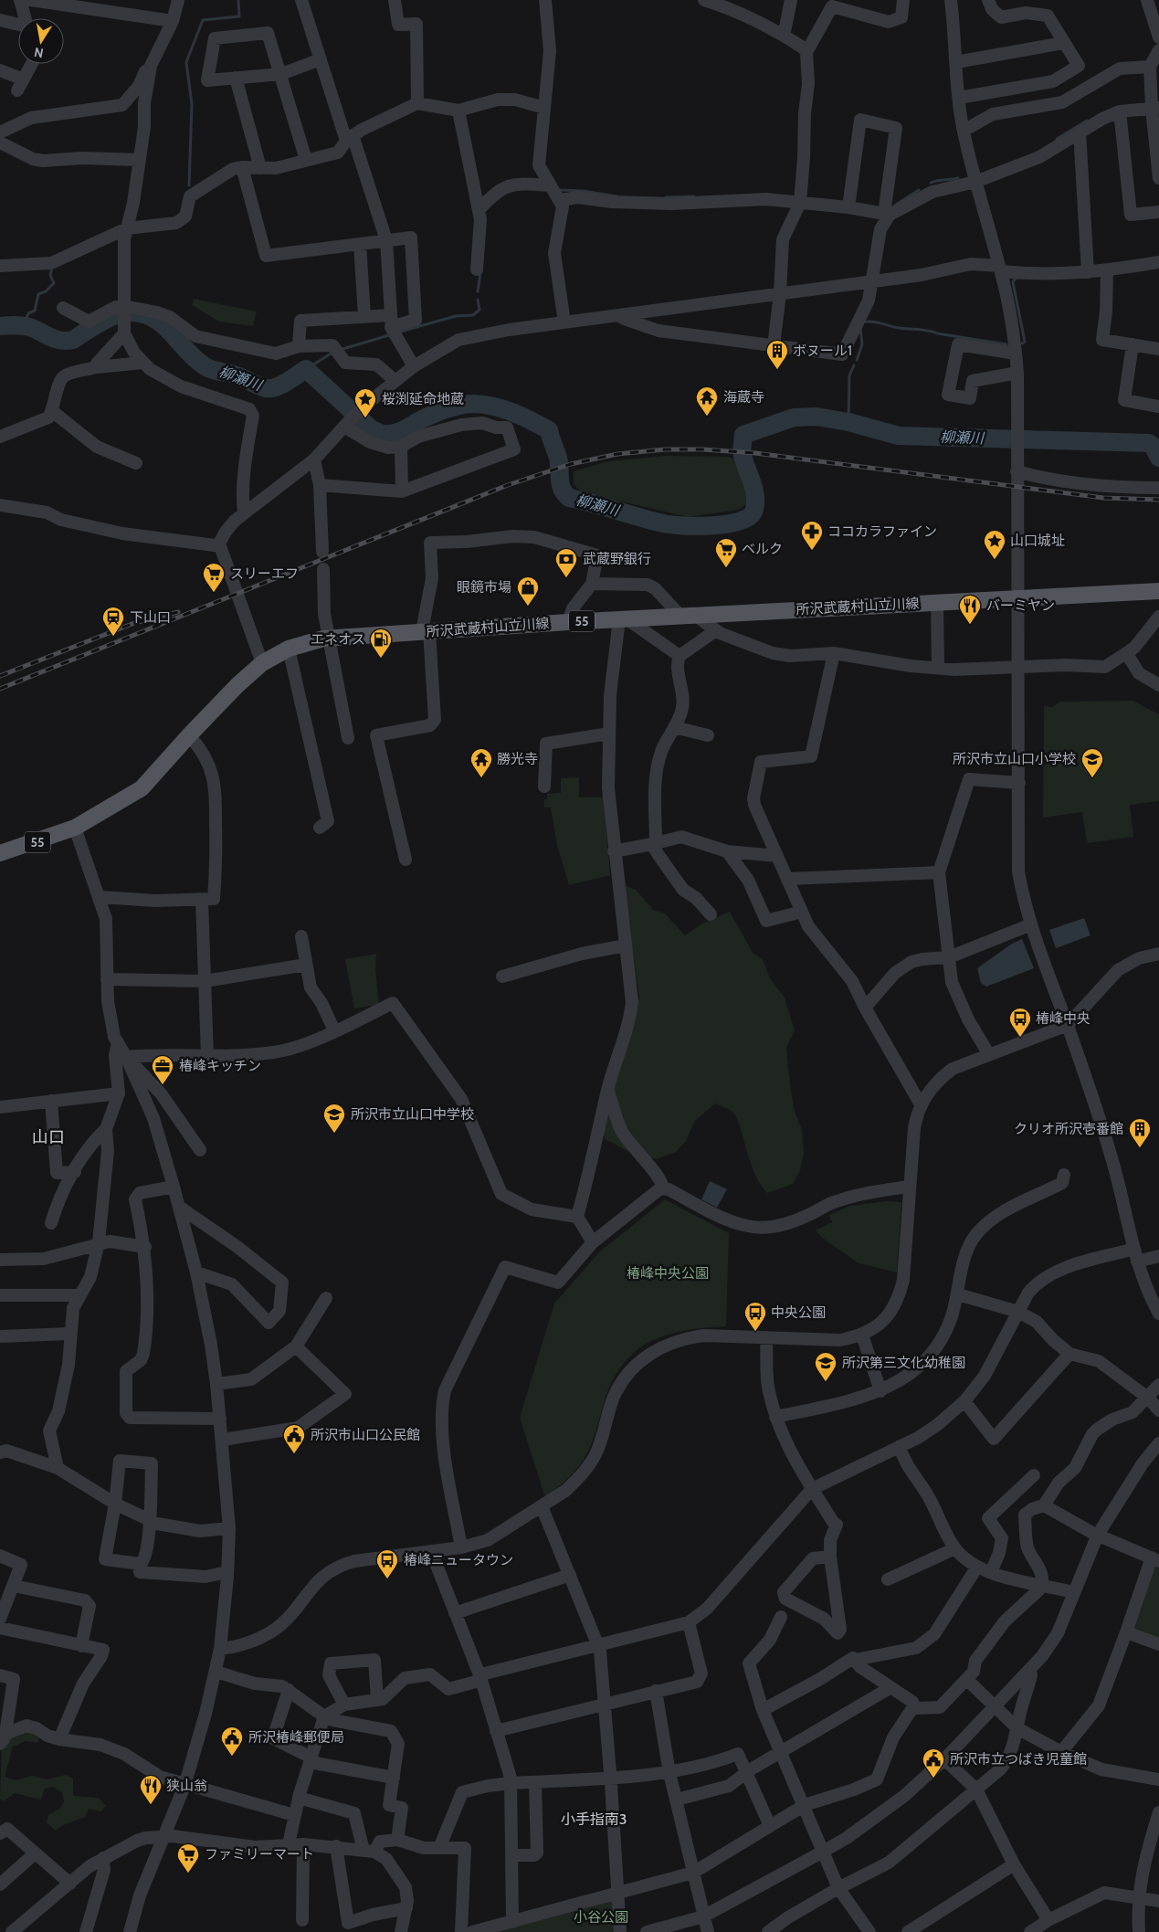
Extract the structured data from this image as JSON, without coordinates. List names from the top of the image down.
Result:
{
  "streets": {
    "main road": ["所沢武蔵村山立川線", "55"]
  },
  "districts": ["山口", "小手指南3"],
  "water": ["柳瀬川"],
  "parks": ["椿峰中央公園", "小谷公園"],
  "places": {
    "building": ["ボヌール1", "クリオ所沢壱番館"],
    "temple": ["海蔵寺", "勝光寺"],
    "place": ["桜渕延命地蔵", "山口城址"],
    "pharmacy": ["ココカラファイン"],
    "supermarket": ["ベルク", "スリーエフ", "ファミリーマート"],
    "bank": ["武蔵野銀行"],
    "shop": ["眼鏡市場"],
    "restaurant": ["バーミヤン", "狭山翁"],
    "station": ["下山口"],
    "fuel station": ["エネオス"],
    "school or university": ["所沢市立山口小学校", "所沢市立山口中学校", "所沢第三文化幼稚園"],
    "bus stop": ["椿峰中央", "中央公園", "椿峰ニュータウン"],
    "office": ["椿峰キッチン"],
    "public building": ["所沢市山口公民館", "所沢椿峰郵便局", "所沢市立つばき児童館"]
  },
  "north": "bottom"
}
